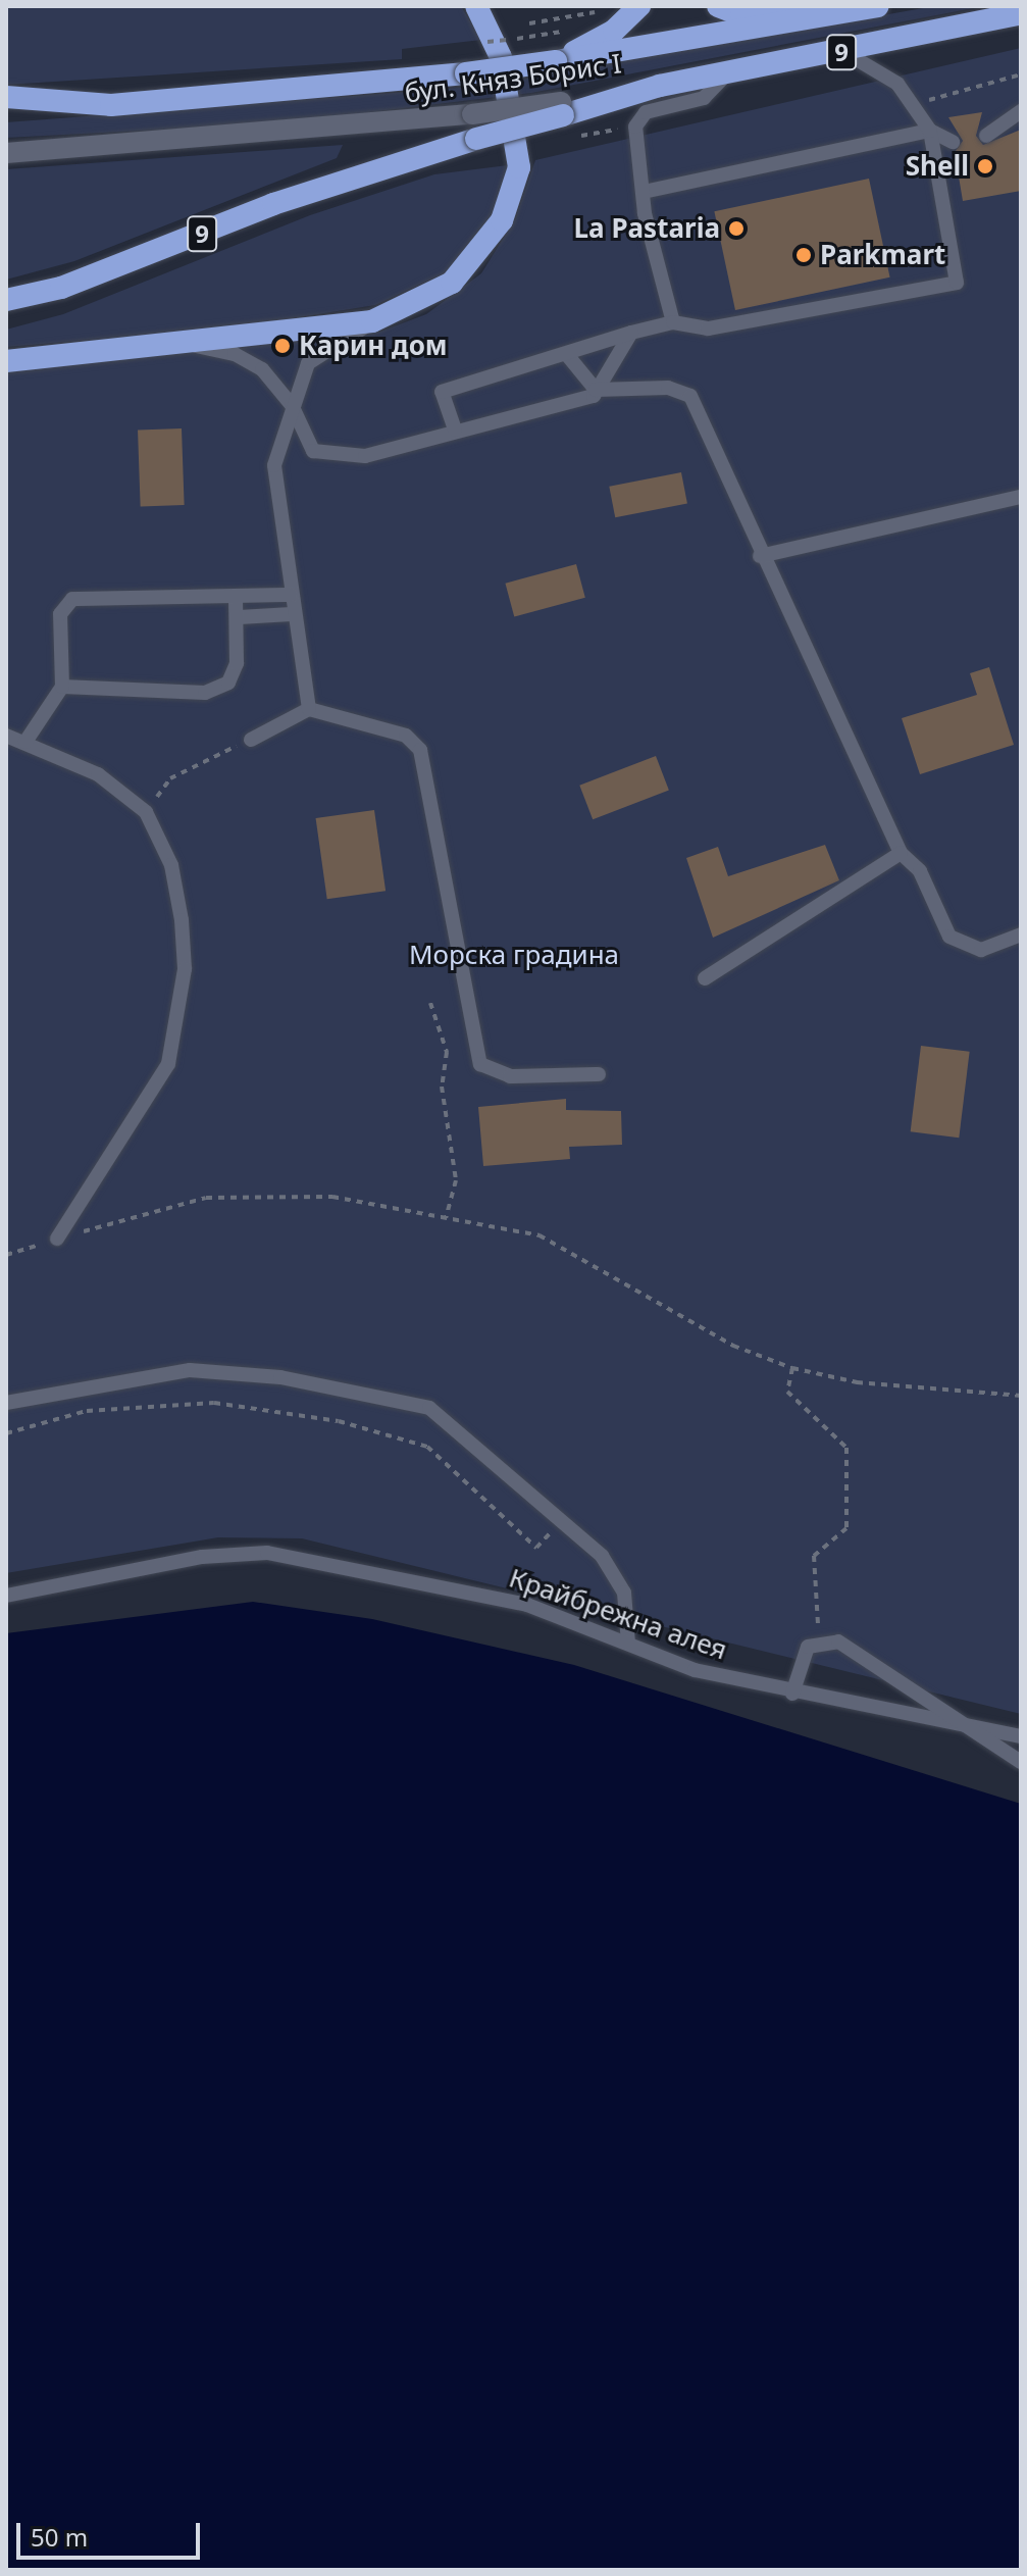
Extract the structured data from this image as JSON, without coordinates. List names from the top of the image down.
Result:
{
  "streets": {
    "highway": ["9", "бул. Княз Борис I"],
    "lane": ["Крайбрежна алея"]
  },
  "crossings": [
    ["9", "бул. Княз Борис I"]
  ],
  "parks": ["Морска градина"],
  "places": [
    "Shell",
    "La Pastaria",
    "Parkmart",
    "Карин дом"
  ],
  "scale_bar": "50 m"
}
